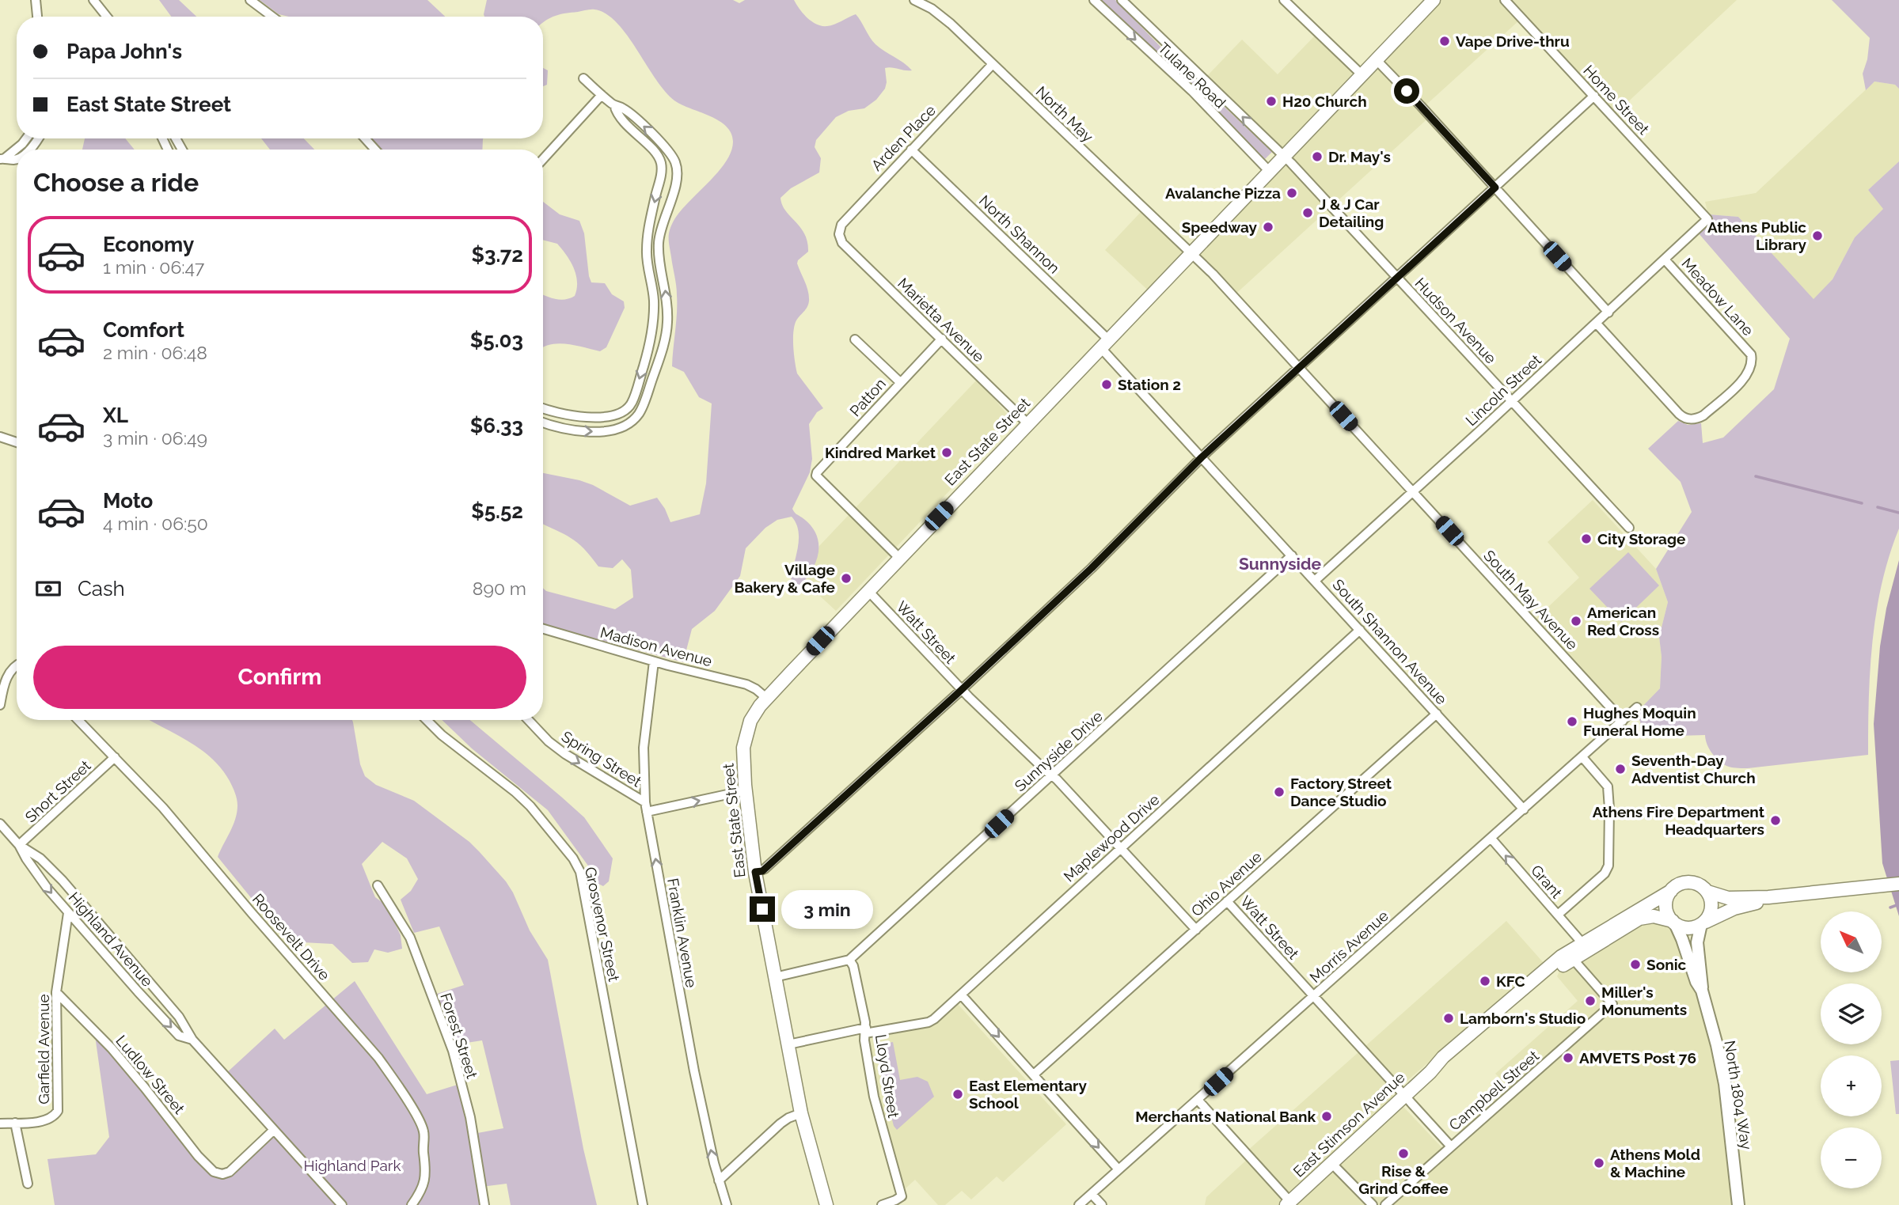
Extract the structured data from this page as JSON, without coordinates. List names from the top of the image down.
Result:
{
  "streets": {
    "main road": ["East State Street", "East Stimson Avenue"],
    "street": [
      "Tulane Road",
      "Home Street",
      "North May",
      "Arden Place",
      "North Shannon",
      "Meadow Lane",
      "Marietta Avenue",
      "Hudson Avenue",
      "Lincoln Street",
      "Patton",
      "South May Avenue",
      "Watt Street",
      "South Shannon Avenue",
      "Madison Avenue",
      "Sunnyside Drive",
      "Spring Street",
      "Short Street",
      "Maplewood Drive",
      "Grant",
      "Ohio Avenue",
      "Grosvenor Street",
      "Franklin Avenue",
      "Roosevelt Drive",
      "Highland Avenue",
      "Morris Avenue",
      "Forest Street",
      "Garfield Avenue",
      "Ludlow Street",
      "Lloyd Street",
      "Campbell Street",
      "North 1804 Way"
    ]
  },
  "crossings": [
    ["Tulane Road", "Hudson Avenue"],
    ["Tulane Road", "East State Street"],
    ["Home Street", "Lincoln Street"],
    ["North May", "Arden Place"],
    ["North May", "East State Street"],
    ["North May", "South May Avenue"],
    ["Arden Place", "North Shannon"],
    ["Arden Place", "Marietta Avenue"],
    ["North Shannon", "East State Street"],
    ["North Shannon", "South Shannon Avenue"],
    ["Meadow Lane", "Lincoln Street"],
    ["Marietta Avenue", "Patton"],
    ["Marietta Avenue", "East State Street"],
    ["Hudson Avenue", "Lincoln Street"],
    ["Hudson Avenue", "East State Street"],
    ["Lincoln Street", "South May Avenue"],
    ["Lincoln Street", "South Shannon Avenue"],
    ["Patton", "East State Street"],
    ["East State Street", "South May Avenue"],
    ["East State Street", "Watt Street"],
    ["East State Street", "South Shannon Avenue"],
    ["East State Street", "Madison Avenue"],
    ["East State Street", "Sunnyside Drive"],
    ["East State Street", "Maplewood Drive"],
    ["South May Avenue", "Morris Avenue"],
    ["Watt Street", "Sunnyside Drive"],
    ["Watt Street", "Maplewood Drive"],
    ["Watt Street", "Ohio Avenue"],
    ["Watt Street", "Morris Avenue"],
    ["Watt Street", "Campbell Street"],
    ["South Shannon Avenue", "Sunnyside Drive"],
    ["South Shannon Avenue", "Maplewood Drive"],
    ["South Shannon Avenue", "Ohio Avenue"],
    ["South Shannon Avenue", "Morris Avenue"],
    ["Madison Avenue", "Franklin Avenue"],
    ["Sunnyside Drive", "Lloyd Street"],
    ["Spring Street", "Franklin Avenue"],
    ["Short Street", "Roosevelt Drive"],
    ["Short Street", "Highland Avenue"],
    ["Maplewood Drive", "Lloyd Street"],
    ["Grant", "Morris Avenue"],
    ["Grant", "East Stimson Avenue"],
    ["Highland Avenue", "Garfield Avenue"],
    ["Highland Avenue", "Ludlow Street"],
    ["Morris Avenue", "Campbell Street"],
    ["Garfield Avenue", "Ludlow Street"],
    ["Campbell Street", "East Stimson Avenue"],
    ["North 1804 Way", "East Stimson Avenue"]
  ],
  "one_way": ["Spring Street", "Grant", "Franklin Avenue"],
  "districts": ["Sunnyside"],
  "parks": ["Highland Park"],
  "places": [
    "Vape Drive-thru",
    "H20 Church",
    "Dr. May's",
    "Avalanche Pizza",
    "J & J Car Detailing",
    "Speedway",
    "Athens Public Library",
    "Station 2",
    "Kindred Market",
    "City Storage",
    "Village Bakery & Cafe",
    "American Red Cross",
    "Hughes Moquin Funeral Home",
    "Seventh-Day Adventist Church",
    "Factory Street Dance Studio",
    "Athens Fire Department Headquarters",
    "Sonic",
    "KFC",
    "Miller's Monuments",
    "Lamborn's Studio",
    "AMVETS Post 76",
    "East Elementary School",
    "Merchants National Bank",
    "Rise & Grind Coffee",
    "Athens Mold & Machine"
  ],
  "north": "top left",
  "page": {
    "banner": ["Papa John's", "East State Street"],
    "heading": "Choose a ride",
    "list": [
      {
        "name": "Economy",
        "note": "1 min · 06:47",
        "value": "$3.72"
      },
      {
        "name": "Comfort",
        "note": "2 min · 06:48",
        "value": "$5.03"
      },
      {
        "name": "XL",
        "note": "3 min · 06:49",
        "value": "$6.33"
      },
      {
        "name": "Moto",
        "note": "4 min · 06:50",
        "value": "$5.52"
      }
    ],
    "pay": ["Cash", "890 m"],
    "buttons": "Confirm",
    "bubble": "3 min",
    "map_buttons": ["+", "−"]
  }
}
